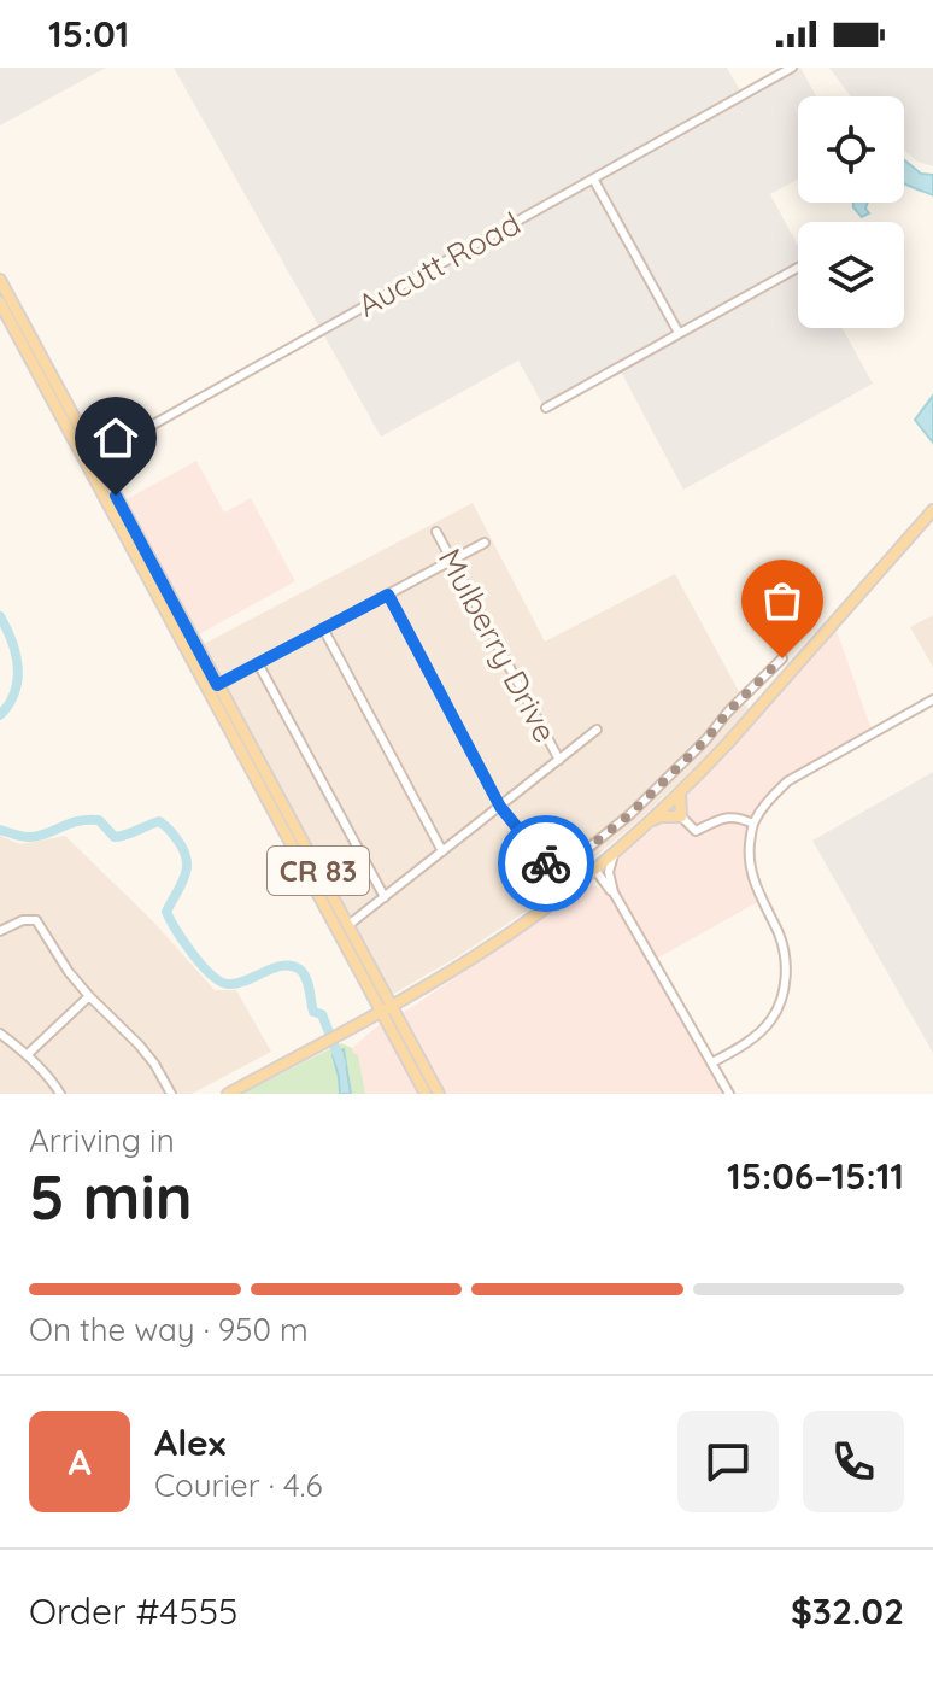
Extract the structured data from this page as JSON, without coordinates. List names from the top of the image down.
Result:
{
  "streets": {
    "main road": ["CR 83"],
    "street": ["Aucutt Road", "Mulberry Drive"]
  },
  "crossings": [
    ["Aucutt Road", "CR 83"]
  ],
  "page": {
    "status": "15:01",
    "heading": ["5 min", "Arriving in", "15:06–15:11"],
    "panel": [
      "Alex",
      "Courier · 4.6",
      "Order #4555",
      "$32.02"
    ],
    "bar": "On the way · 950 m",
    "round": "A"
  }
}
